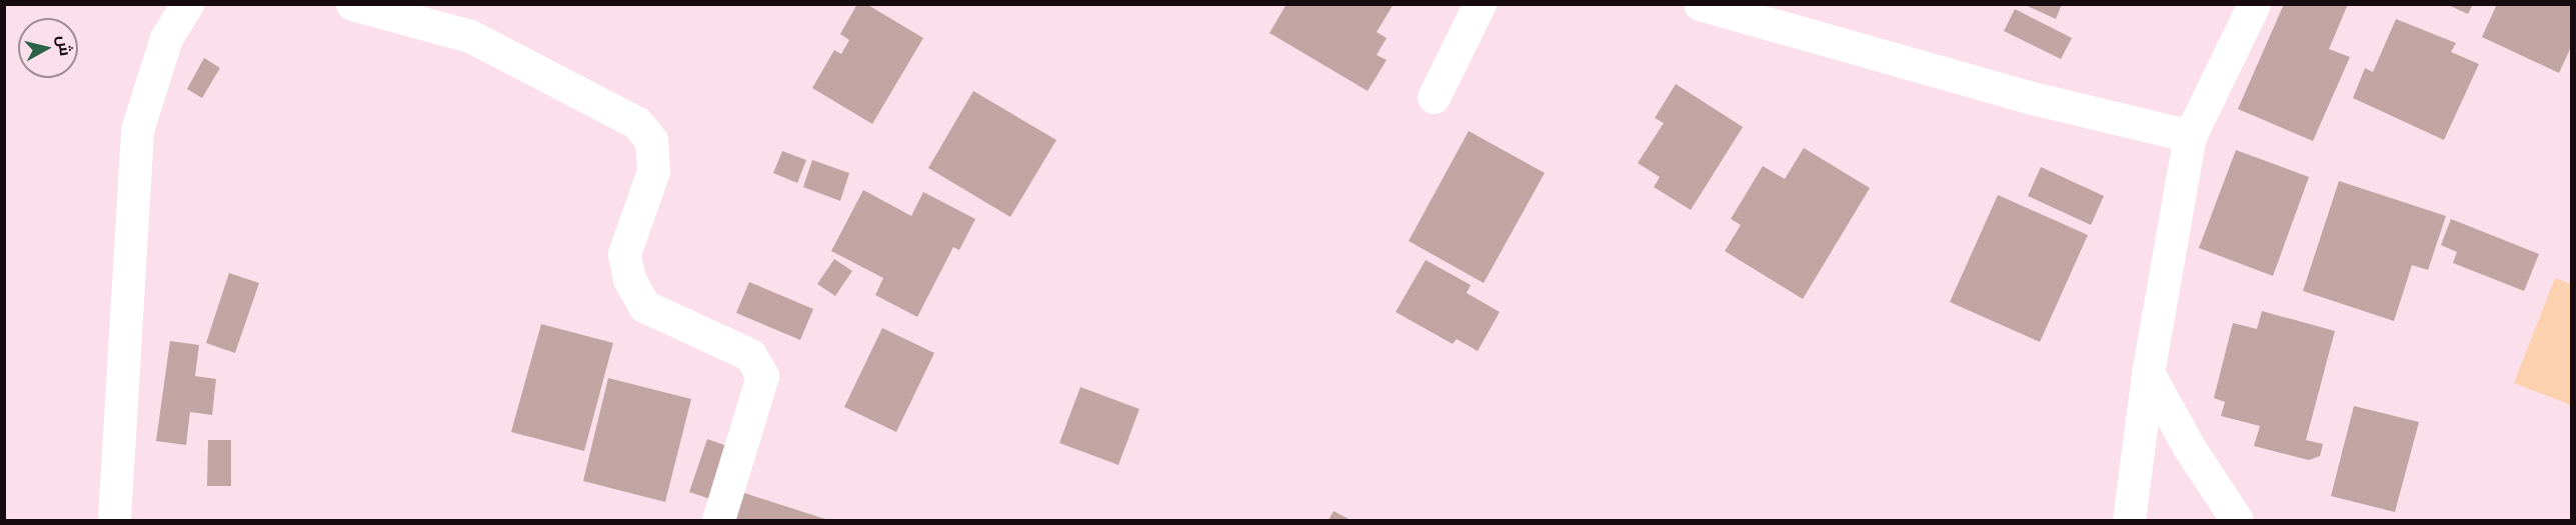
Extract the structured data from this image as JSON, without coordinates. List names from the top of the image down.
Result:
{
  "north": "right"
}
